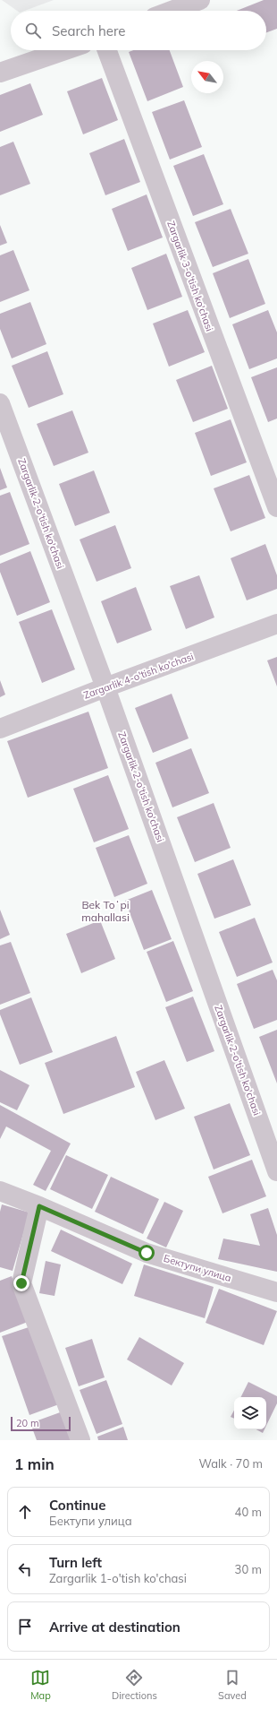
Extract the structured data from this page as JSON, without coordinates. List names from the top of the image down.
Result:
{
  "streets": {
    "street": [
      "Zargarlik 3-o'tish ko'chasi",
      "Zargarlik 2-o'tish ko'chasi",
      "Zargarlik 4-o'tish ko'chasi",
      "Бектупи улица"
    ]
  },
  "crossings": [
    ["Zargarlik 2-o'tish ko'chasi", "Zargarlik 4-o'tish ko'chasi"]
  ],
  "districts": ["Bek Toʻpi mahallasi"],
  "scale_bar": "20 m",
  "north": "top left",
  "page": {
    "search": "Search here",
    "scale": "20 m",
    "heading": ["1 min", "Walk · 70 m"],
    "list": [
      ["Continue", "Бектупи улица", "40 m"],
      ["Turn left", "Zargarlik 1-o'tish ko'chasi", "30 m"],
      "Arrive at destination"
    ],
    "nav": ["Map", "Directions", "Saved"]
  }
}
